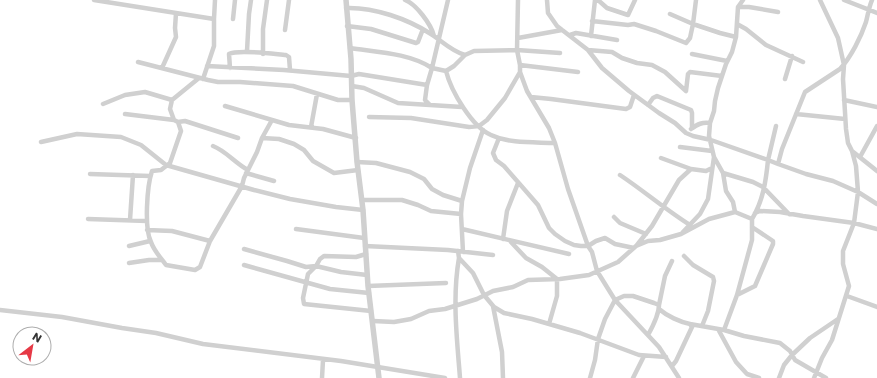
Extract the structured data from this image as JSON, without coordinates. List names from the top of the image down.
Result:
{
  "north": "top right"
}
